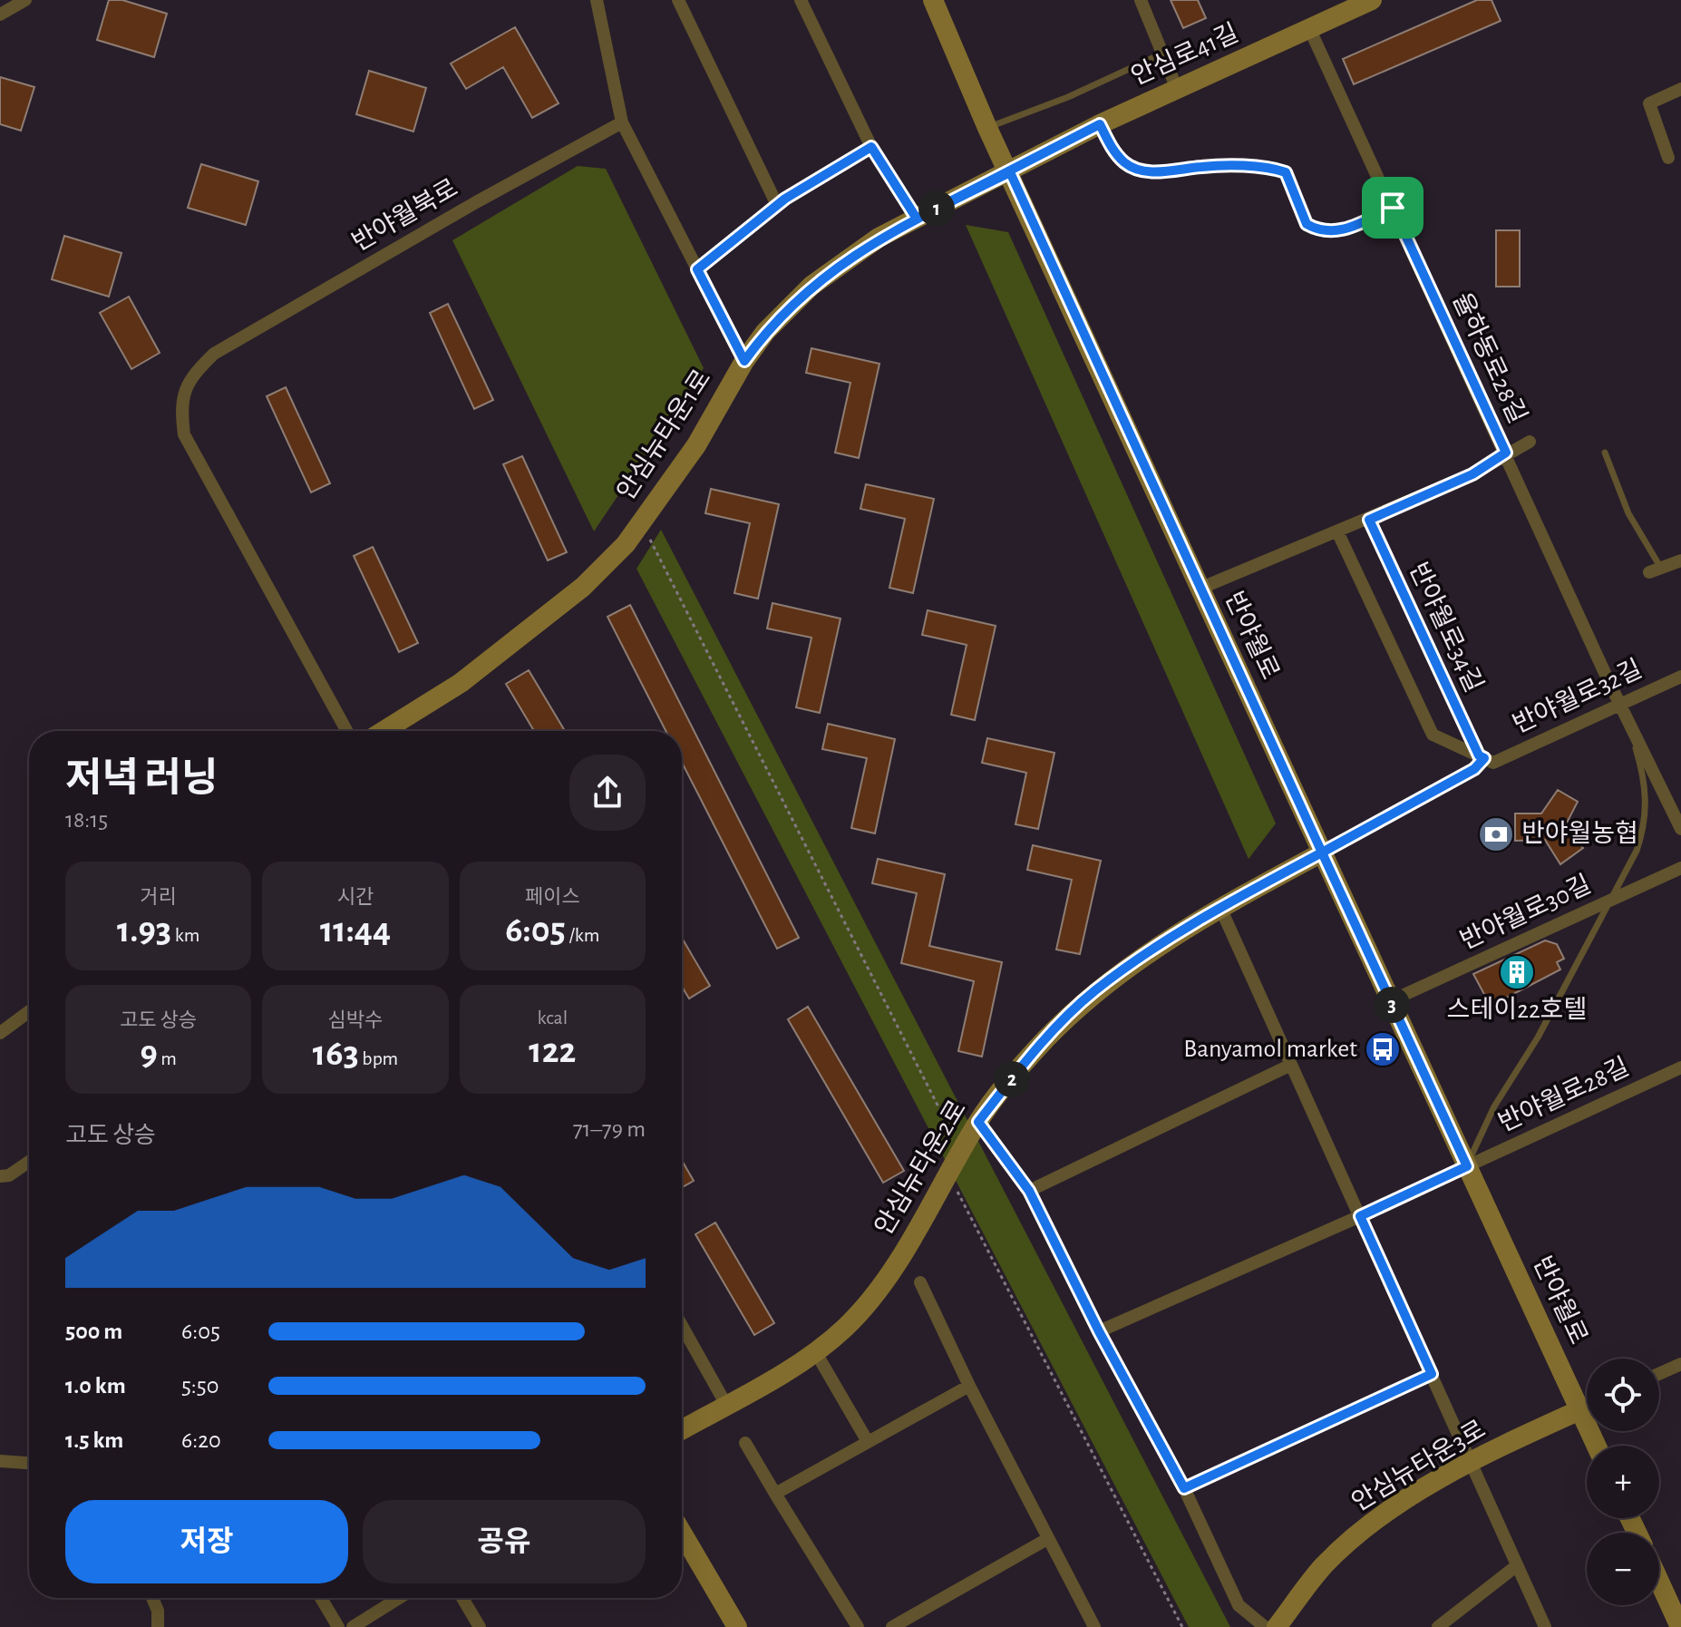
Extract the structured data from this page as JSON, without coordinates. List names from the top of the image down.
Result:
{
  "streets": {
    "street": [
      "안심로41길",
      "반야월북로",
      "율하동로28길",
      "안심뉴타운1로",
      "반야월로34길",
      "반야월로",
      "반야월로32길",
      "반야월로30길",
      "반야월로28길",
      "안심뉴타운2로",
      "안심뉴타운3로"
    ]
  },
  "crossings": [
    ["안심로41길", "율하동로28길"],
    ["안심로41길", "안심뉴타운1로"],
    ["안심로41길", "반야월로"],
    ["율하동로28길", "반야월로32길"],
    ["율하동로28길", "반야월로30길"],
    ["안심뉴타운1로", "반야월로"],
    ["반야월로34길", "반야월로32길"],
    ["반야월로", "반야월로32길"],
    ["반야월로", "반야월로30길"],
    ["반야월로", "반야월로28길"],
    ["반야월로", "안심뉴타운2로"],
    ["반야월로", "안심뉴타운3로"],
    ["반야월로32길", "안심뉴타운2로"]
  ],
  "places": {
    "bank": ["반야월농협"],
    "building": ["스테이22호텔"],
    "bus stop": ["Banyamol market"]
  },
  "page": {
    "pins": ["1", "3", "2"],
    "heading": ["저녁 러닝", "18:15"],
    "stats": [
      ["거리", "1.93 km"],
      ["시간", "11:44"],
      ["페이스", "6:05 /km"],
      ["고도 상승", "9 m"],
      ["심박수", "163 bpm"],
      ["kcal", "122"]
    ],
    "chart": ["고도 상승", "71–79 m"],
    "list": [
      {
        "name": "500 m",
        "note": "6:05"
      },
      {
        "name": "1.0 km",
        "note": "5:50"
      },
      {
        "name": "1.5 km",
        "note": "6:20"
      }
    ],
    "map_buttons": ["+", "−"],
    "buttons": ["저장", "공유"]
  }
}
